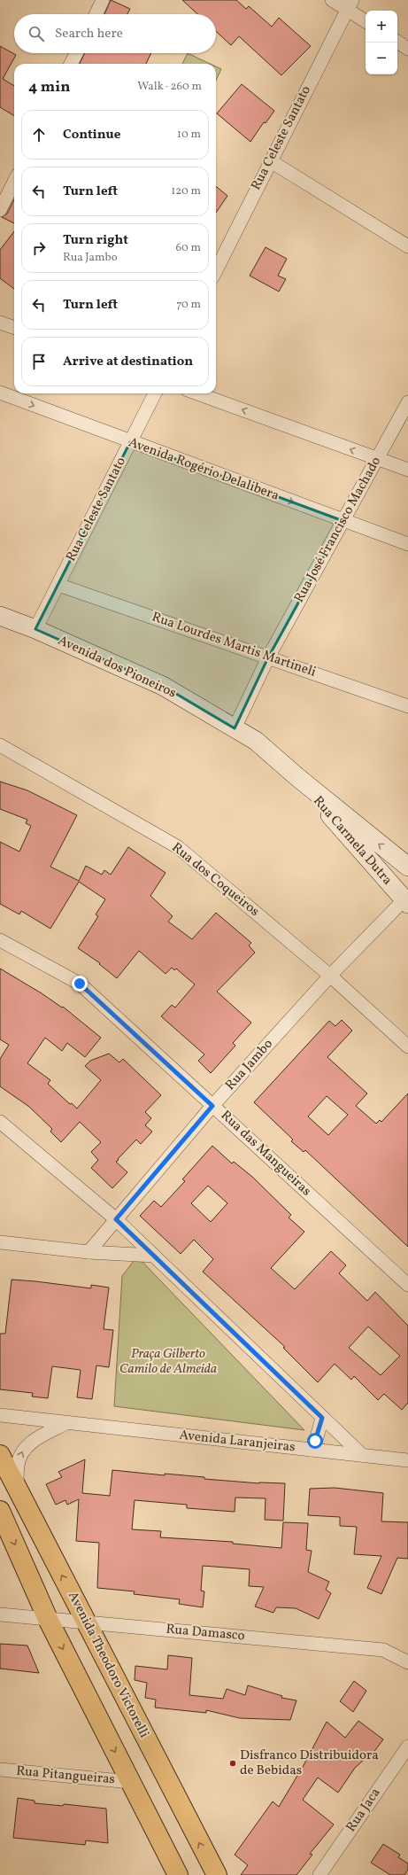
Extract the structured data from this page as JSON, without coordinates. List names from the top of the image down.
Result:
{
  "streets": {
    "main road": ["Avenida dos Pioneiros", "Rua Carmela Dutra", "Avenida Theodoro Victorelli"],
    "street": [
      "Rua Celeste Santato",
      "Avenida Rogério Delalibera",
      "Rua José Francisco Machado",
      "Rua Lourdes Martis Martineli",
      "Rua dos Coqueiros",
      "Rua Jambo",
      "Rua das Mangueiras",
      "Avenida Laranjeiras",
      "Rua Damasco",
      "Rua Pitangueiras",
      "Rua Jaca"
    ]
  },
  "crossings": [
    ["Rua Celeste Santato", "Avenida Rogério Delalibera"],
    ["Rua Celeste Santato", "Rua Lourdes Martis Martineli"],
    ["Rua Celeste Santato", "Avenida dos Pioneiros"],
    ["Avenida Rogério Delalibera", "Rua José Francisco Machado"],
    ["Rua José Francisco Machado", "Rua Lourdes Martis Martineli"],
    ["Rua José Francisco Machado", "Avenida dos Pioneiros"],
    ["Avenida dos Pioneiros", "Rua Carmela Dutra"],
    ["Rua Carmela Dutra", "Rua Jambo"],
    ["Rua dos Coqueiros", "Rua Jambo"],
    ["Rua Jambo", "Rua das Mangueiras"],
    ["Rua Damasco", "Avenida Theodoro Victorelli"]
  ],
  "parks": ["Praça Gilberto Camilo de Almeida"],
  "places": ["Disfranco Distribuidora de Bebidas"],
  "page": {
    "map_buttons": ["+", "−"],
    "search": "Search here",
    "heading": ["4 min", "Walk · 260 m"],
    "list": [
      ["Continue", "10 m"],
      ["Turn left", "120 m"],
      ["Turn right", "Rua Jambo", "60 m"],
      ["Turn left", "70 m"],
      "Arrive at destination"
    ]
  }
}
